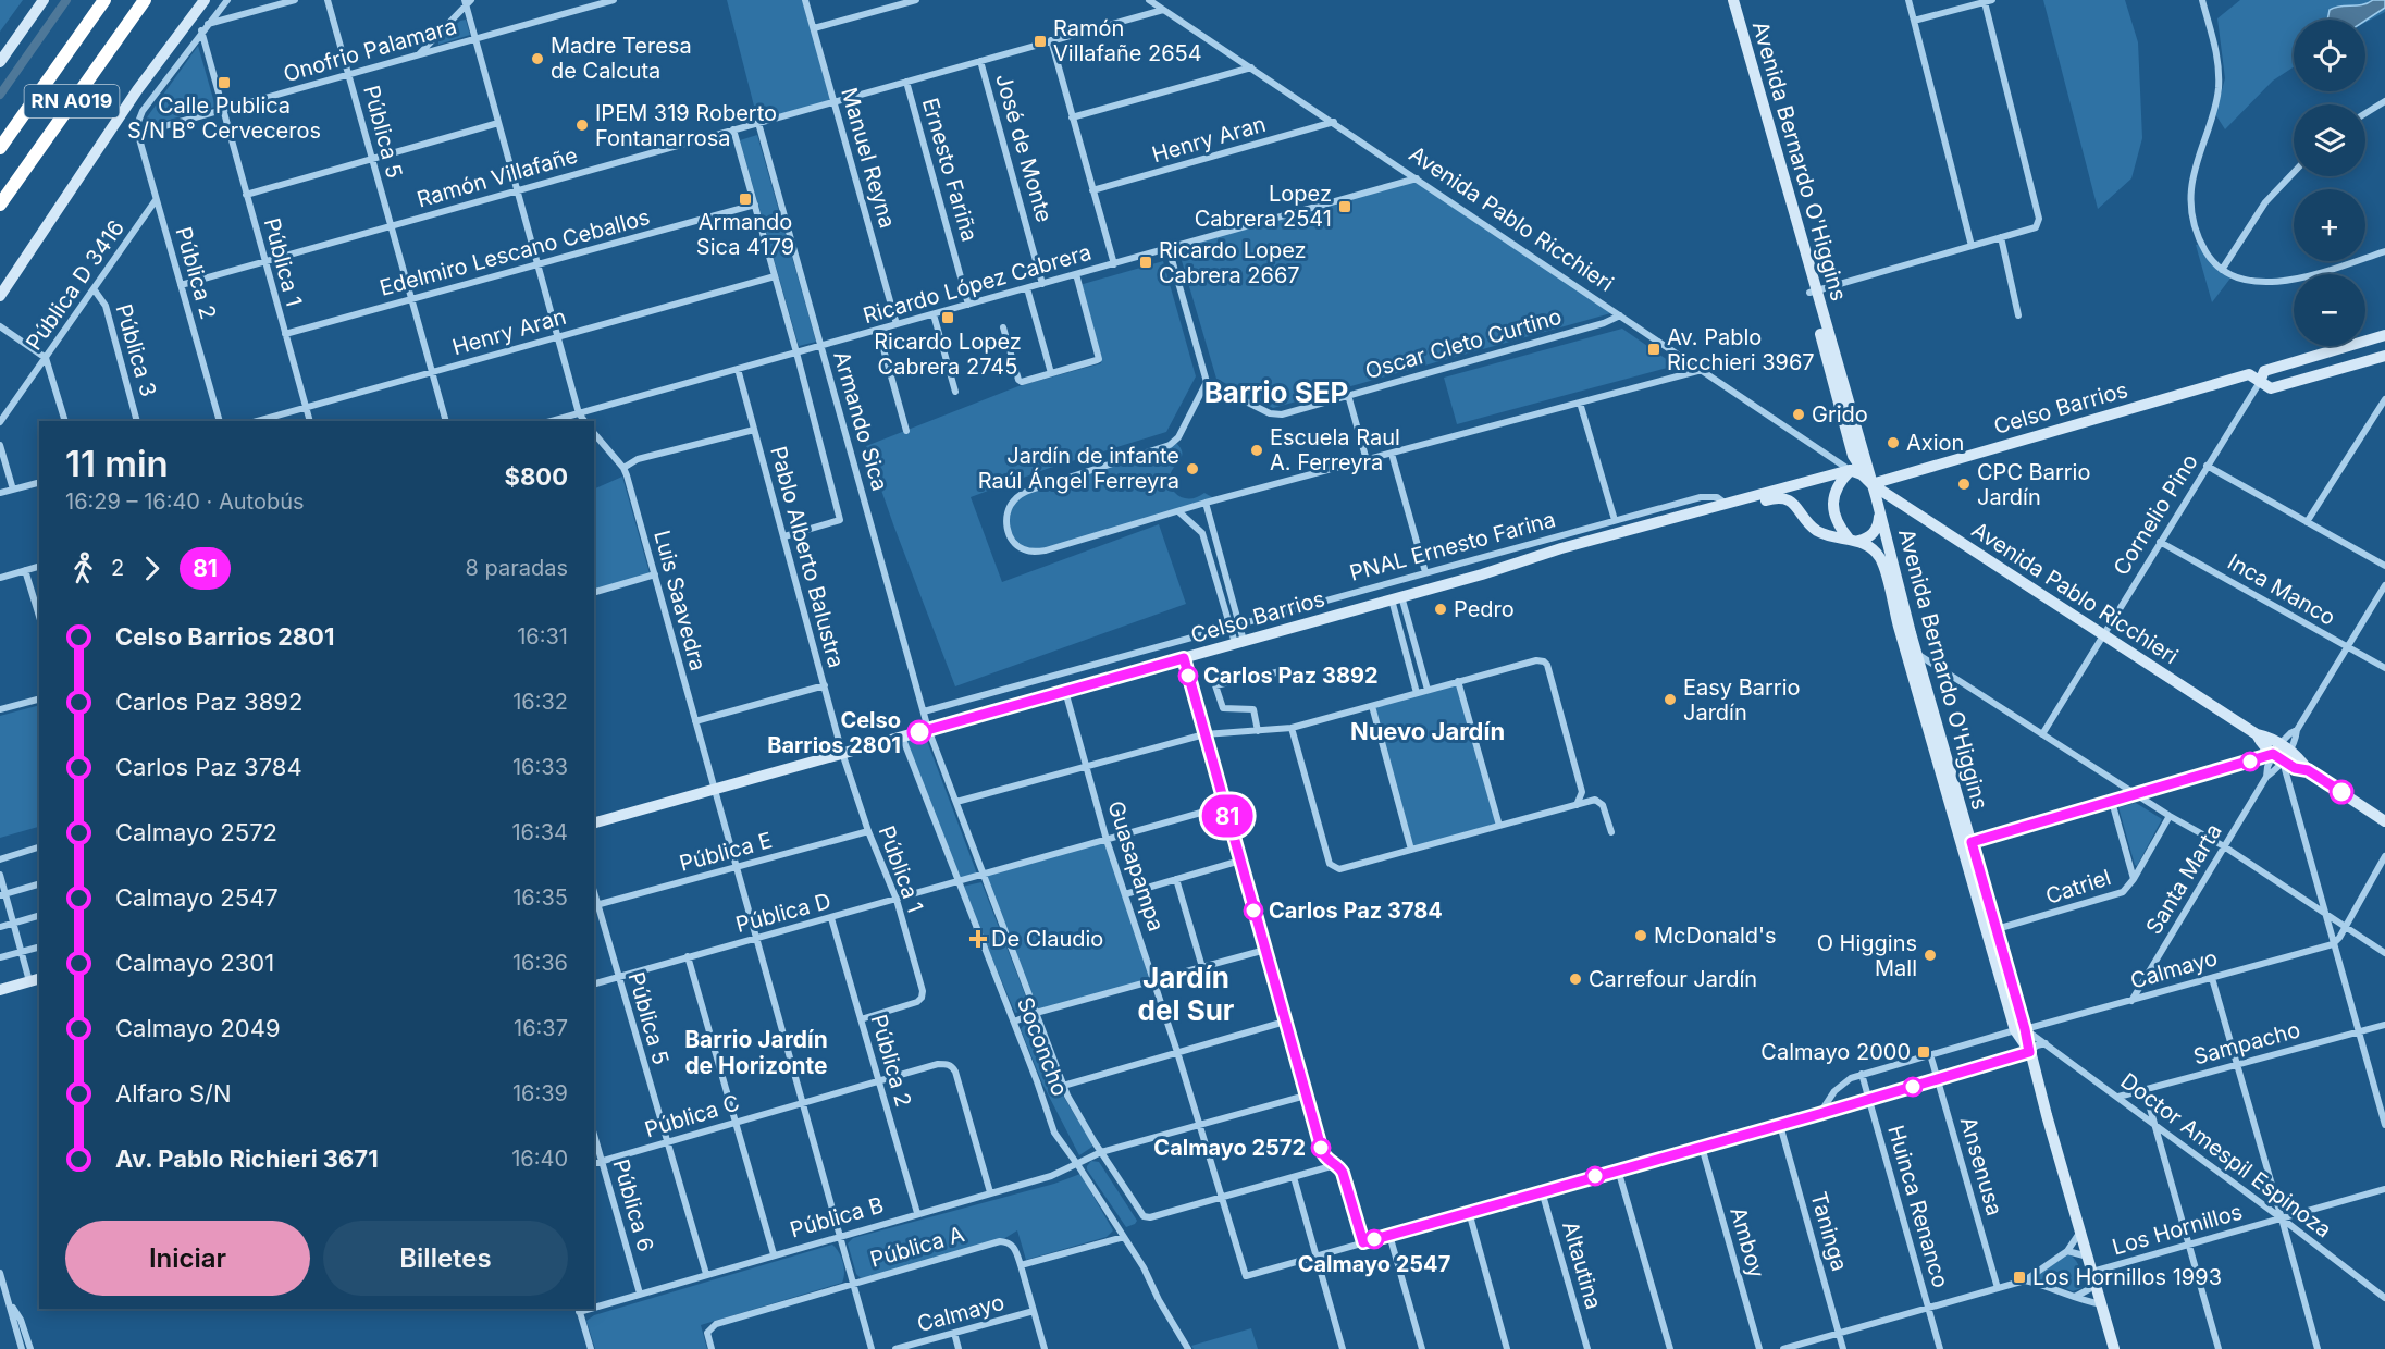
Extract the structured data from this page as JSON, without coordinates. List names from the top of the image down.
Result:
{
  "streets": {
    "highway": ["RN A019"],
    "main road": ["Avenida Bernardo O'Higgins", "Avenida Pablo Ricchieri", "Celso Barrios"],
    "street": [
      "Onofrio Palamara",
      "Pública 5",
      "Henry Aran",
      "José de Monte",
      "Manuel Reyna",
      "Ernesto Fariña",
      "Ramón Villafañe",
      "Edelmiro Lescano Ceballos",
      "Pública 1",
      "Pública 2",
      "Ricardo López Cabrera",
      "Pública D 3416",
      "Oscar Cleto Curtino",
      "Pública 3",
      "Armando Sica",
      "Cornelio Pino",
      "PNAL Ernesto Farina",
      "Pablo Alberto Balustra",
      "Inca Manco",
      "Luis Saavedra",
      "Pública E",
      "Guasapampa",
      "Santa Marta",
      "Catriel",
      "Pública D",
      "Calmayo",
      "Sampacho",
      "Soconcho",
      "Pública C",
      "Doctor Amespil Espinoza",
      "Ansenusa",
      "Pública 6",
      "Huinca Renanco",
      "Pública B",
      "Los Hornillos",
      "Taninga",
      "Amboy",
      "Pública A",
      "Altautina"
    ]
  },
  "crossings": [
    ["Onofrio Palamara", "Pública 5"],
    ["Onofrio Palamara", "Pública 1"],
    ["Onofrio Palamara", "Pública 2"],
    ["Pública 5", "Henry Aran"],
    ["Pública 5", "Ramón Villafañe"],
    ["Pública 5", "Edelmiro Lescano Ceballos"],
    ["Pública 5", "Pública E"],
    ["Pública 5", "Pública D"],
    ["Pública 5", "Pública C"],
    ["Pública 5", "Pública B"],
    ["Henry Aran", "Avenida Pablo Ricchieri"],
    ["Henry Aran", "Pública 1"],
    ["Henry Aran", "Armando Sica"],
    ["José de Monte", "Ramón Villafañe"],
    ["José de Monte", "Ricardo López Cabrera"],
    ["Manuel Reyna", "Ramón Villafañe"],
    ["Manuel Reyna", "Ricardo López Cabrera"],
    ["Avenida Bernardo O'Higgins", "Avenida Pablo Ricchieri"],
    ["Avenida Bernardo O'Higgins", "Celso Barrios"],
    ["Avenida Bernardo O'Higgins", "Catriel"],
    ["Avenida Bernardo O'Higgins", "Calmayo"],
    ["Avenida Bernardo O'Higgins", "Doctor Amespil Espinoza"],
    ["Avenida Bernardo O'Higgins", "Los Hornillos"],
    ["Ernesto Fariña", "Ramón Villafañe"],
    ["Ernesto Fariña", "Ricardo López Cabrera"],
    ["Ramón Villafañe", "Avenida Pablo Ricchieri"],
    ["Ramón Villafañe", "Pública 1"],
    ["Ramón Villafañe", "Pública 2"],
    ["Ramón Villafañe", "Armando Sica"],
    ["Avenida Pablo Ricchieri", "Ricardo López Cabrera"],
    ["Avenida Pablo Ricchieri", "Oscar Cleto Curtino"],
    ["Avenida Pablo Ricchieri", "Celso Barrios"],
    ["Avenida Pablo Ricchieri", "Cornelio Pino"],
    ["Avenida Pablo Ricchieri", "Santa Marta"],
    ["Edelmiro Lescano Ceballos", "Pública 1"],
    ["Edelmiro Lescano Ceballos", "Armando Sica"],
    ["Pública 1", "Pública 2"],
    ["Pública 1", "Celso Barrios"],
    ["Pública 1", "Pablo Alberto Balustra"],
    ["Pública 1", "Pública E"],
    ["Pública 1", "Pública D"],
    ["Pública 2", "Pública D 3416"],
    ["Pública 2", "Pública D"],
    ["Pública 2", "Pública C"],
    ["Pública 2", "Pública B"],
    ["Ricardo López Cabrera", "Armando Sica"],
    ["Ricardo López Cabrera", "Pablo Alberto Balustra"],
    ["Pública D 3416", "Pública 3"],
    ["Celso Barrios", "Armando Sica"],
    ["Celso Barrios", "Cornelio Pino"],
    ["Celso Barrios", "PNAL Ernesto Farina"],
    ["Celso Barrios", "Pablo Alberto Balustra"],
    ["Celso Barrios", "Luis Saavedra"],
    ["Celso Barrios", "Guasapampa"],
    ["Celso Barrios", "Soconcho"],
    ["Armando Sica", "PNAL Ernesto Farina"],
    ["Armando Sica", "Pablo Alberto Balustra"],
    ["Armando Sica", "Soconcho"],
    ["Cornelio Pino", "Inca Manco"],
    ["Inca Manco", "Santa Marta"],
    ["Luis Saavedra", "Pública E"],
    ["Luis Saavedra", "Pública D"],
    ["Luis Saavedra", "Pública C"],
    ["Guasapampa", "Pública D"],
    ["Guasapampa", "Soconcho"],
    ["Guasapampa", "Pública B"],
    ["Santa Marta", "Calmayo"],
    ["Pública D", "Soconcho"],
    ["Calmayo", "Doctor Amespil Espinoza"],
    ["Calmayo", "Ansenusa"],
    ["Calmayo", "Huinca Renanco"],
    ["Sampacho", "Doctor Amespil Espinoza"],
    ["Soconcho", "Pública B"],
    ["Pública C", "Pública 6"],
    ["Pública C", "Pública B"],
    ["Doctor Amespil Espinoza", "Los Hornillos"],
    ["Ansenusa", "Los Hornillos"],
    ["Pública 6", "Pública B"],
    ["Huinca Renanco", "Los Hornillos"],
    ["Los Hornillos", "Taninga"]
  ],
  "districts": [
    "Barrio SEP",
    "Nuevo Jardín",
    "Jardín del Sur",
    "Barrio Jardín de Horizonte"
  ],
  "places": {
    "transit": [
      "Ramón Villafañe 2654",
      "Calle Publica S/N B° Cerveceros",
      "Armando Sica 4179",
      "Lopez Cabrera 2541",
      "Ricardo Lopez Cabrera 2667",
      "Ricardo Lopez Cabrera 2745",
      "Av. Pablo Ricchieri 3967",
      "Calmayo 2000",
      "Los Hornillos 1993"
    ],
    "other": [
      "Madre Teresa de Calcuta",
      "IPEM 319 Roberto Fontanarrosa",
      "Grido",
      "Axion",
      "Escuela Raul A. Ferreyra",
      "Jardín de infante Raúl Ángel Ferreyra",
      "CPC Barrio Jardín",
      "Pedro",
      "Carlos Paz 3892",
      "Easy Barrio Jardín",
      "Celso Barrios 2801",
      "Carlos Paz 3784",
      "McDonald's",
      "O Higgins Mall",
      "Carrefour Jardín",
      "Calmayo 2572",
      "Calmayo 2547"
    ],
    "health": ["De Claudio"]
  },
  "lines": ["bus line 81"],
  "page": {
    "on_map": "81",
    "map_buttons": ["+", "−"],
    "heading": ["11 min", "16:29 – 16:40 · Autobús", "$800"],
    "legs": ["2", "81", "8 paradas"],
    "list": [
      {
        "name": "Celso Barrios 2801",
        "value": "16:31"
      },
      {
        "name": "Carlos Paz 3892",
        "value": "16:32"
      },
      {
        "name": "Carlos Paz 3784",
        "value": "16:33"
      },
      {
        "name": "Calmayo 2572",
        "value": "16:34"
      },
      {
        "name": "Calmayo 2547",
        "value": "16:35"
      },
      {
        "name": "Calmayo 2301",
        "value": "16:36"
      },
      {
        "name": "Calmayo 2049",
        "value": "16:37"
      },
      {
        "name": "Alfaro S/N",
        "value": "16:39"
      },
      {
        "name": "Av. Pablo Richieri 3671",
        "value": "16:40"
      }
    ],
    "buttons": ["Iniciar", "Billetes"]
  }
}
